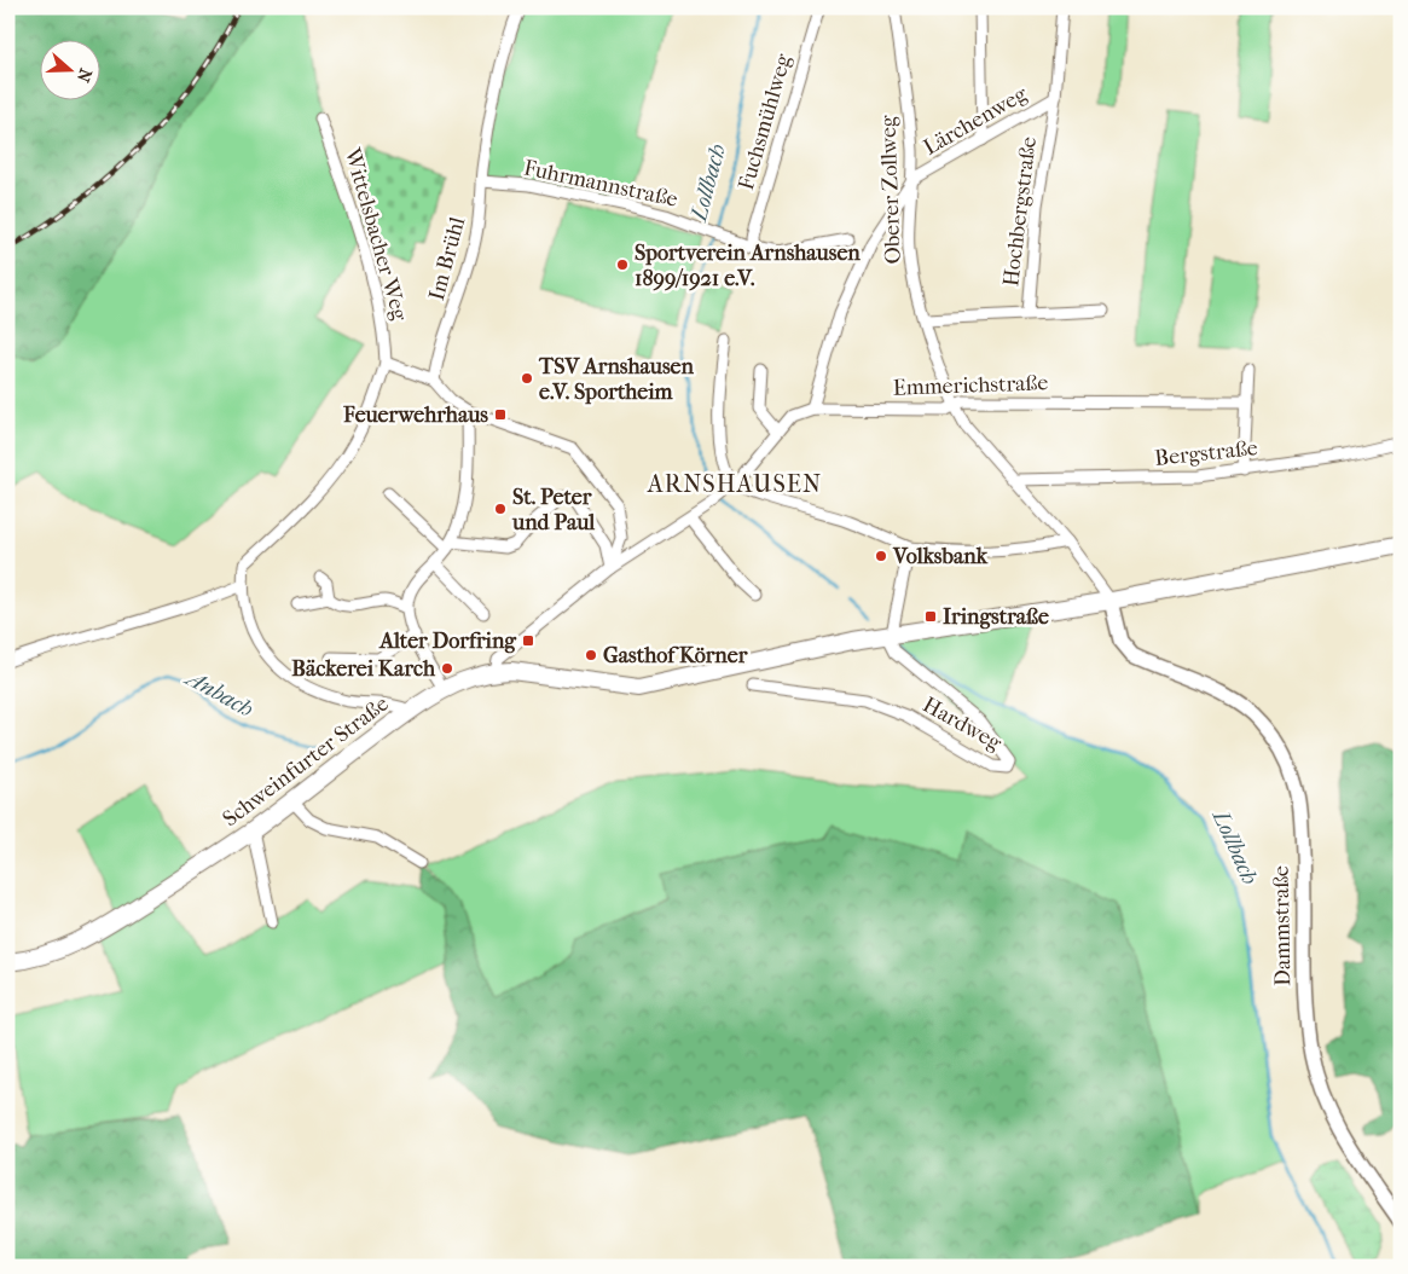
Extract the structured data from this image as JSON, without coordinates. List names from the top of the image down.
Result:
{
  "streets": {
    "main road": ["Schweinfurter Straße"],
    "street": [
      "Lärchenweg",
      "Fuchsmühlweg",
      "Fuhrmannstraße",
      "Oberer Zollweg",
      "Hochbergstraße",
      "Wittelsbacher Weg",
      "Im Brühl",
      "Emmerichstraße",
      "Bergstraße",
      "Hardweg",
      "Dammstraße"
    ]
  },
  "crossings": [
    ["Lärchenweg", "Oberer Zollweg"],
    ["Lärchenweg", "Hochbergstraße"],
    ["Lärchenweg", "Emmerichstraße"],
    ["Fuchsmühlweg", "Fuhrmannstraße"],
    ["Fuhrmannstraße", "Im Brühl"],
    ["Oberer Zollweg", "Emmerichstraße"],
    ["Oberer Zollweg", "Bergstraße"],
    ["Oberer Zollweg", "Dammstraße"]
  ],
  "districts": ["ARNSHAUSEN"],
  "water": ["Lollbach", "Anbach"],
  "places": {
    "other": [
      "Sportverein Arnshausen 1899/1921 e.V.",
      "TSV Arnshausen e.V. Sportheim",
      "St. Peter und Paul",
      "Volksbank",
      "Gasthof Körner",
      "Bäckerei Karch"
    ],
    "transit": ["Feuerwehrhaus", "Iringstraße", "Alter Dorfring"]
  },
  "north": "right"
}
